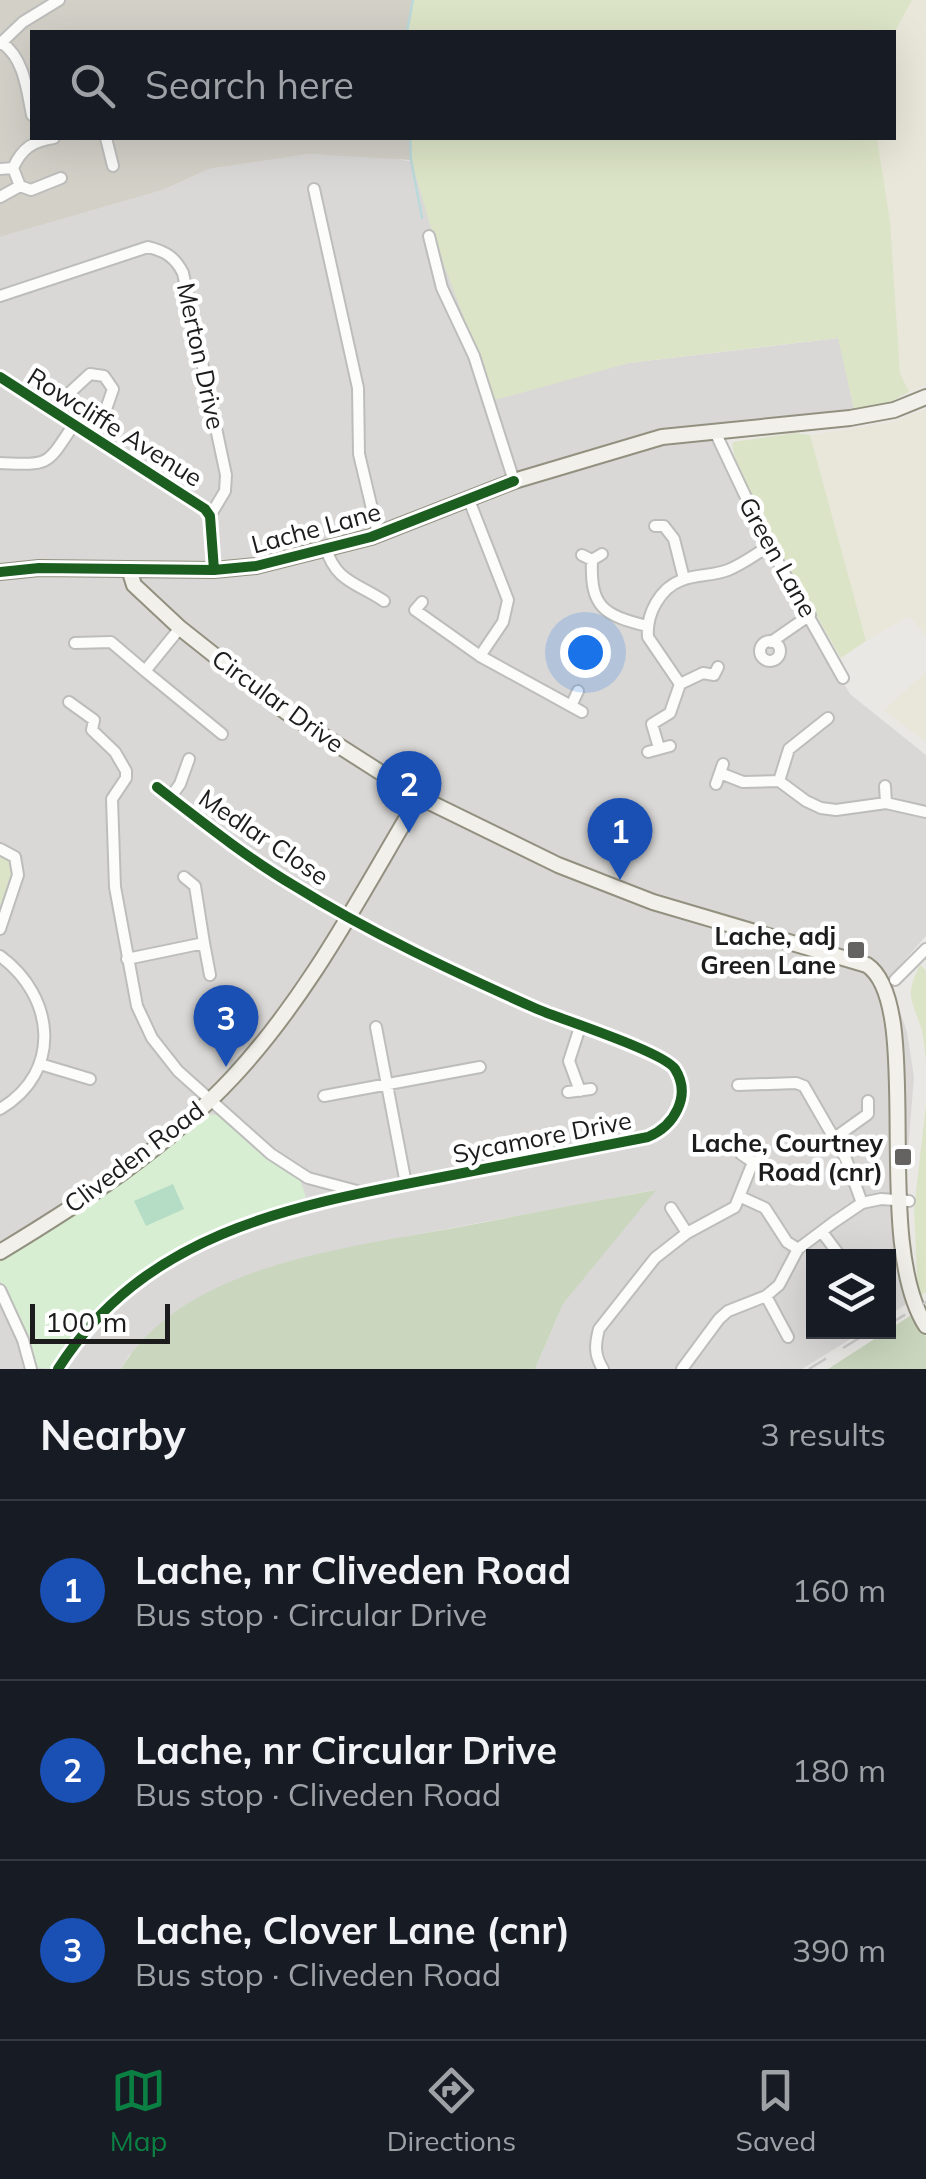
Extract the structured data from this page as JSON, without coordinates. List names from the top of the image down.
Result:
{
  "streets": {
    "street": [
      "Merton Drive",
      "Rowcliffe Avenue",
      "Lache Lane",
      "Green Lane",
      "Circular Drive",
      "Medlar Close",
      "Sycamore Drive",
      "Cliveden Road"
    ]
  },
  "crossings": [
    ["Merton Drive", "Rowcliffe Avenue"],
    ["Rowcliffe Avenue", "Lache Lane"],
    ["Lache Lane", "Green Lane"],
    ["Lache Lane", "Circular Drive"],
    ["Circular Drive", "Cliveden Road"],
    ["Medlar Close", "Sycamore Drive"],
    ["Medlar Close", "Cliveden Road"],
    ["Sycamore Drive", "Cliveden Road"]
  ],
  "places": {
    "transit": ["Lache, adj Green Lane", "Lache, Courtney Road (cnr)"]
  },
  "scale_bar": "100 m",
  "page": {
    "search": "Search here",
    "pins": ["2", "1", "3"],
    "scale": "100 m",
    "heading": ["Nearby", "3 results"],
    "list": [
      {
        "mark": "1",
        "name": "Lache, nr Cliveden Road",
        "note": "Bus stop · Circular Drive",
        "value": "160 m"
      },
      {
        "mark": "2",
        "name": "Lache, nr Circular Drive",
        "note": "Bus stop · Cliveden Road",
        "value": "180 m"
      },
      {
        "mark": "3",
        "name": "Lache, Clover Lane (cnr)",
        "note": "Bus stop · Cliveden Road",
        "value": "390 m"
      }
    ],
    "nav": ["Map", "Directions", "Saved"]
  }
}
